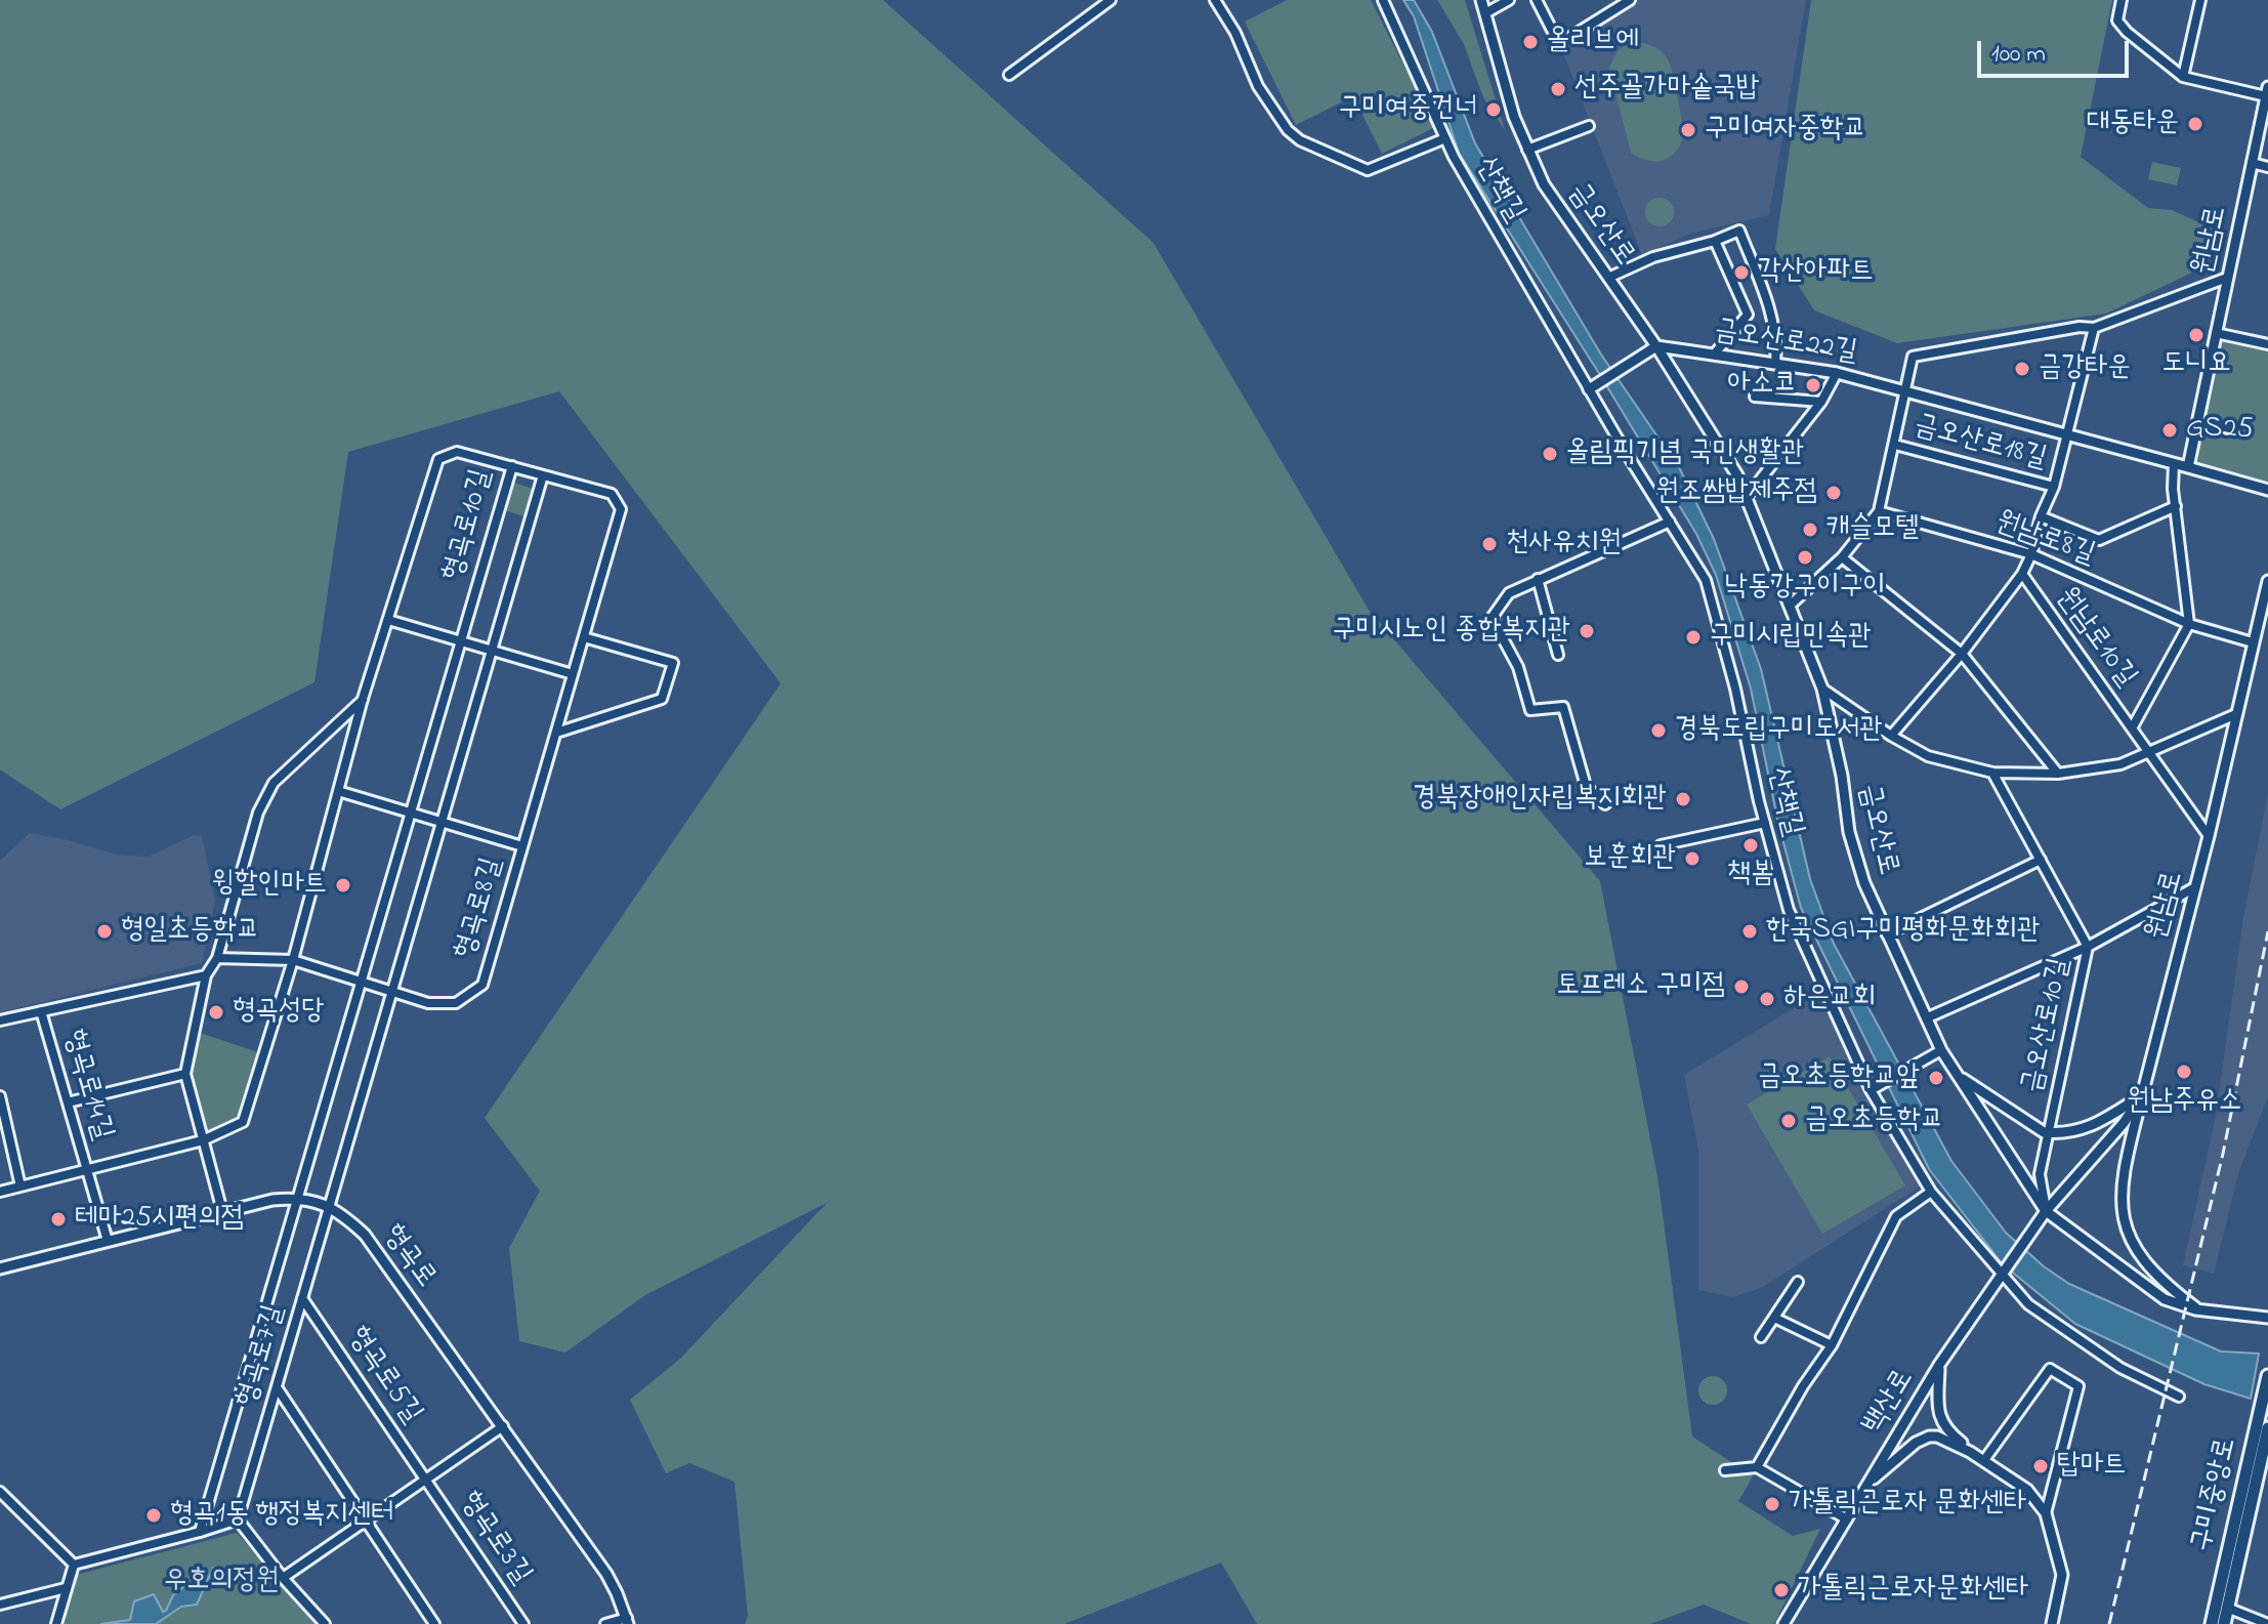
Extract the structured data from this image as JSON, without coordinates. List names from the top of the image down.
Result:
{
  "streets": {
    "main road": ["구미중앙로"],
    "street": [
      "산책길",
      "금오산로",
      "원남로",
      "금오산로22길",
      "금오산로18길",
      "형곡로10길",
      "원남로8길",
      "원남로10길",
      "형곡로8길",
      "금오산로10길",
      "형곡로14길",
      "형곡로",
      "형곡로7길",
      "형곡로5길",
      "백산로",
      "형곡로3길"
    ]
  },
  "crossings": [
    ["산책길", "백산로"],
    ["금오산로", "원남로"],
    ["금오산로", "금오산로22길"],
    ["금오산로", "금오산로18길"],
    ["금오산로", "금오산로10길"],
    ["금오산로", "백산로"],
    ["원남로", "금오산로22길"],
    ["원남로", "원남로8길"],
    ["원남로", "금오산로10길"],
    ["원남로", "백산로"],
    ["금오산로22길", "금오산로18길"],
    ["금오산로18길", "원남로8길"],
    ["형곡로10길", "형곡로8길"],
    ["형곡로10길", "형곡로14길"],
    ["형곡로10길", "형곡로"],
    ["금오산로10길", "백산로"],
    ["형곡로14길", "형곡로"],
    ["형곡로", "형곡로7길"],
    ["형곡로7길", "형곡로5길"],
    ["형곡로5길", "형곡로3길"]
  ],
  "parks": ["우호의정원"],
  "places": [
    "올리브에",
    "선주골가마솥국밥",
    "구미여중건너",
    "대동타운",
    "구미여자중학교",
    "각산아파트",
    "도니요",
    "금강타운",
    "아소코",
    "GS25",
    "올림픽기념 국민생활관",
    "원조쌈밥제주점",
    "캐슬모텔",
    "천사유치원",
    "낙동강구이구이",
    "구미시노인 종합복지관",
    "구미시립민속관",
    "경북도립구미도서관",
    "경북장애인자립복지회관",
    "책봄",
    "보훈회관",
    "윙할인마트",
    "형일초등학교",
    "한국SGI구미평화문화회관",
    "토프레소 구미점",
    "하은교회",
    "형곡성당",
    "원남주유소",
    "금오초등학교앞",
    "금오초등학교",
    "테마25시편의점",
    "탑마트",
    "가톨릭근로자 문화센타",
    "형곡1동 행정복지센터",
    "가톨릭근로자문화센타"
  ],
  "scale_bar": "100 m"
}
